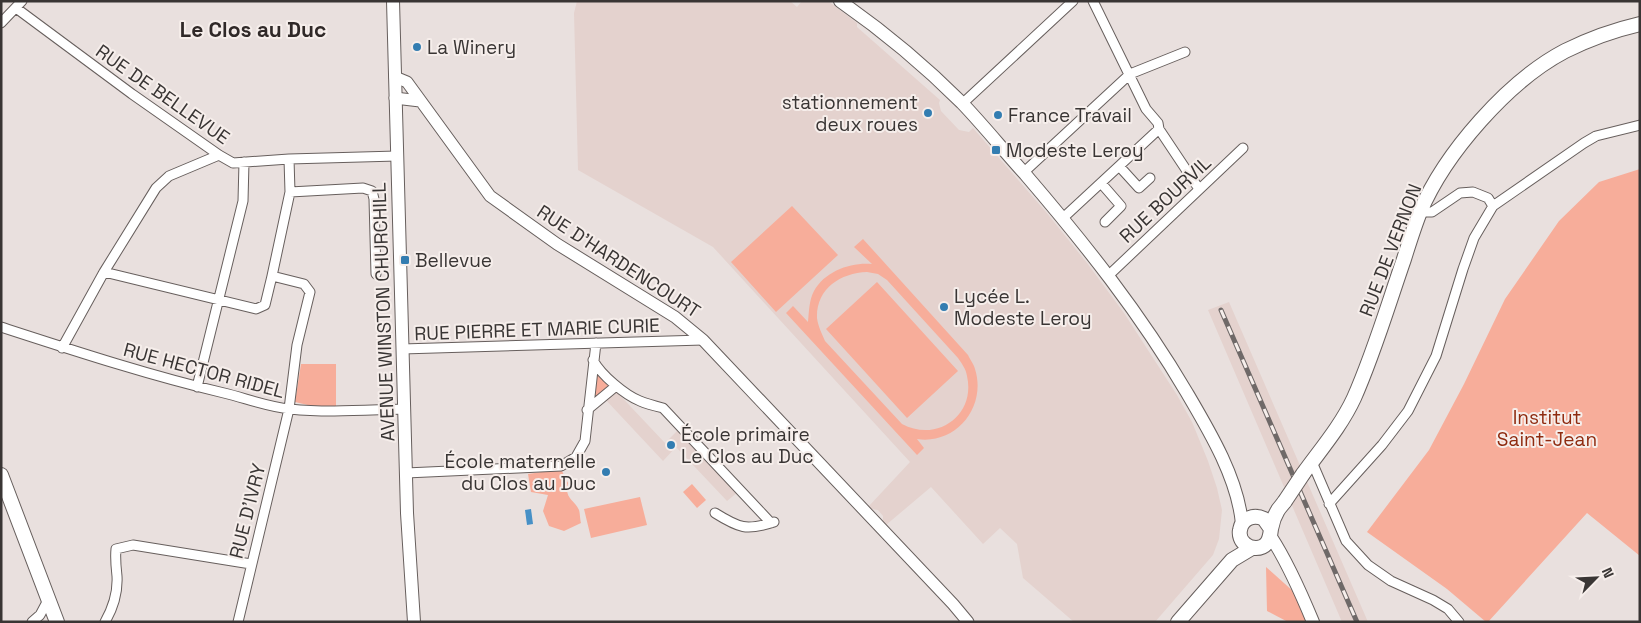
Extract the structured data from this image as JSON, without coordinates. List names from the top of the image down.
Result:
{
  "streets": {
    "main road": ["RUE DE VERNON", "AVENUE WINSTON CHURCHILL"],
    "street": [
      "RUE DE BELLEVUE",
      "RUE BOURVIL",
      "RUE D'HARDENCOURT",
      "RUE PIERRE ET MARIE CURIE",
      "RUE HECTOR RIDEL",
      "RUE D'IVRY"
    ]
  },
  "crossings": [
    ["RUE DE BELLEVUE", "AVENUE WINSTON CHURCHILL"],
    ["RUE D'HARDENCOURT", "AVENUE WINSTON CHURCHILL"],
    ["RUE D'HARDENCOURT", "RUE PIERRE ET MARIE CURIE"],
    ["AVENUE WINSTON CHURCHILL", "RUE PIERRE ET MARIE CURIE"],
    ["AVENUE WINSTON CHURCHILL", "RUE HECTOR RIDEL"],
    ["RUE HECTOR RIDEL", "RUE D'IVRY"]
  ],
  "districts": ["Le Clos au Duc"],
  "parks": ["Institut Saint-Jean"],
  "places": {
    "other": [
      "La Winery",
      "stationnement deux roues",
      "France Travail",
      "Lycée L. Modeste Leroy",
      "École primaire Le Clos au Duc",
      "École maternelle du Clos au Duc"
    ],
    "transit": ["Modeste Leroy", "Bellevue"]
  },
  "north": "top right"
}
